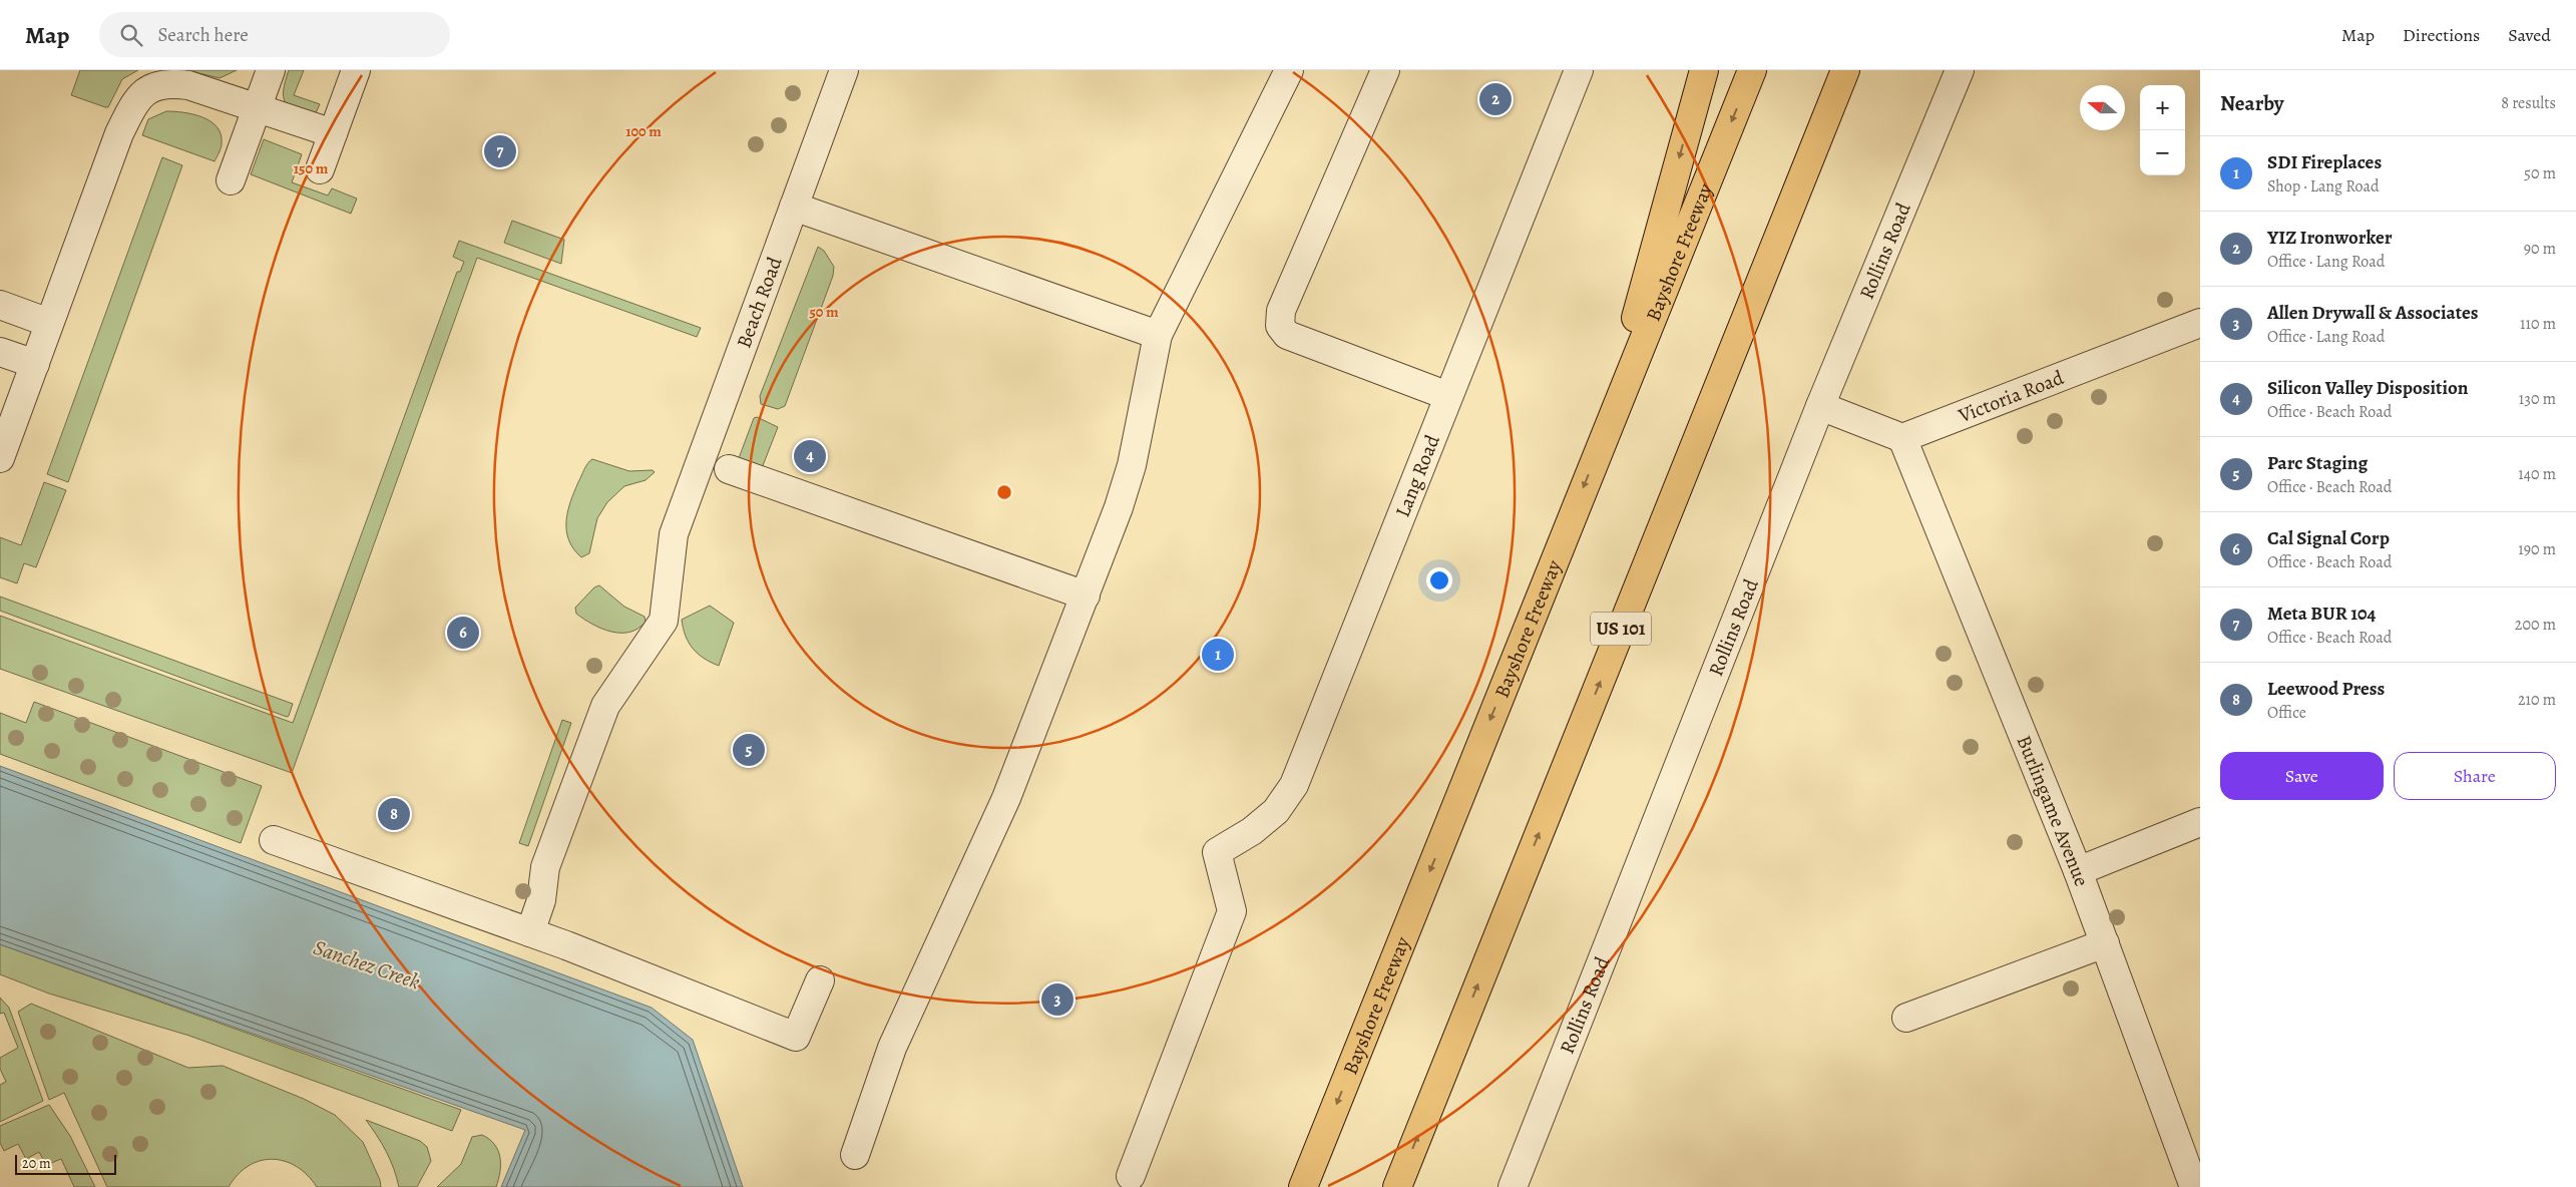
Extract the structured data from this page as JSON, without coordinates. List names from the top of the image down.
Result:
{
  "streets": {
    "highway": ["Bayshore Freeway", "US 101"],
    "street": [
      "Rollins Road",
      "Beach Road",
      "Victoria Road",
      "Lang Road",
      "Burlingame Avenue"
    ]
  },
  "crossings": [
    ["Victoria Road", "Burlingame Avenue"]
  ],
  "water": ["Sanchez Creek"],
  "scale_bar": "20 m",
  "north": "left",
  "page": {
    "header": "Map",
    "search": "Search here",
    "nav": ["Map", "Directions", "Saved"],
    "heading": ["Nearby", "8 results"],
    "pins": [
      "2",
      "7",
      "4",
      "6",
      "1",
      "5",
      "8",
      "3"
    ],
    "map_buttons": ["+", "−"],
    "list": [
      {
        "mark": "1",
        "name": "SDI Fireplaces",
        "note": "Shop · Lang Road",
        "value": "50 m"
      },
      {
        "mark": "2",
        "name": "YIZ Ironworker",
        "note": "Office · Lang Road",
        "value": "90 m"
      },
      {
        "mark": "3",
        "name": "Allen Drywall & Associates",
        "note": "Office · Lang Road",
        "value": "110 m"
      },
      {
        "mark": "4",
        "name": "Silicon Valley Disposition",
        "note": "Office · Beach Road",
        "value": "130 m"
      },
      {
        "mark": "5",
        "name": "Parc Staging",
        "note": "Office · Beach Road",
        "value": "140 m"
      },
      {
        "mark": "6",
        "name": "Cal Signal Corp",
        "note": "Office · Beach Road",
        "value": "190 m"
      },
      {
        "mark": "7",
        "name": "Meta BUR 104",
        "note": "Office · Beach Road",
        "value": "200 m"
      },
      {
        "mark": "8",
        "name": "Leewood Press",
        "note": "Office",
        "value": "210 m"
      }
    ],
    "buttons": ["Save", "Share"],
    "scale": "20 m"
  },
  "rings": ["100 m", "150 m", "50 m"]
}
